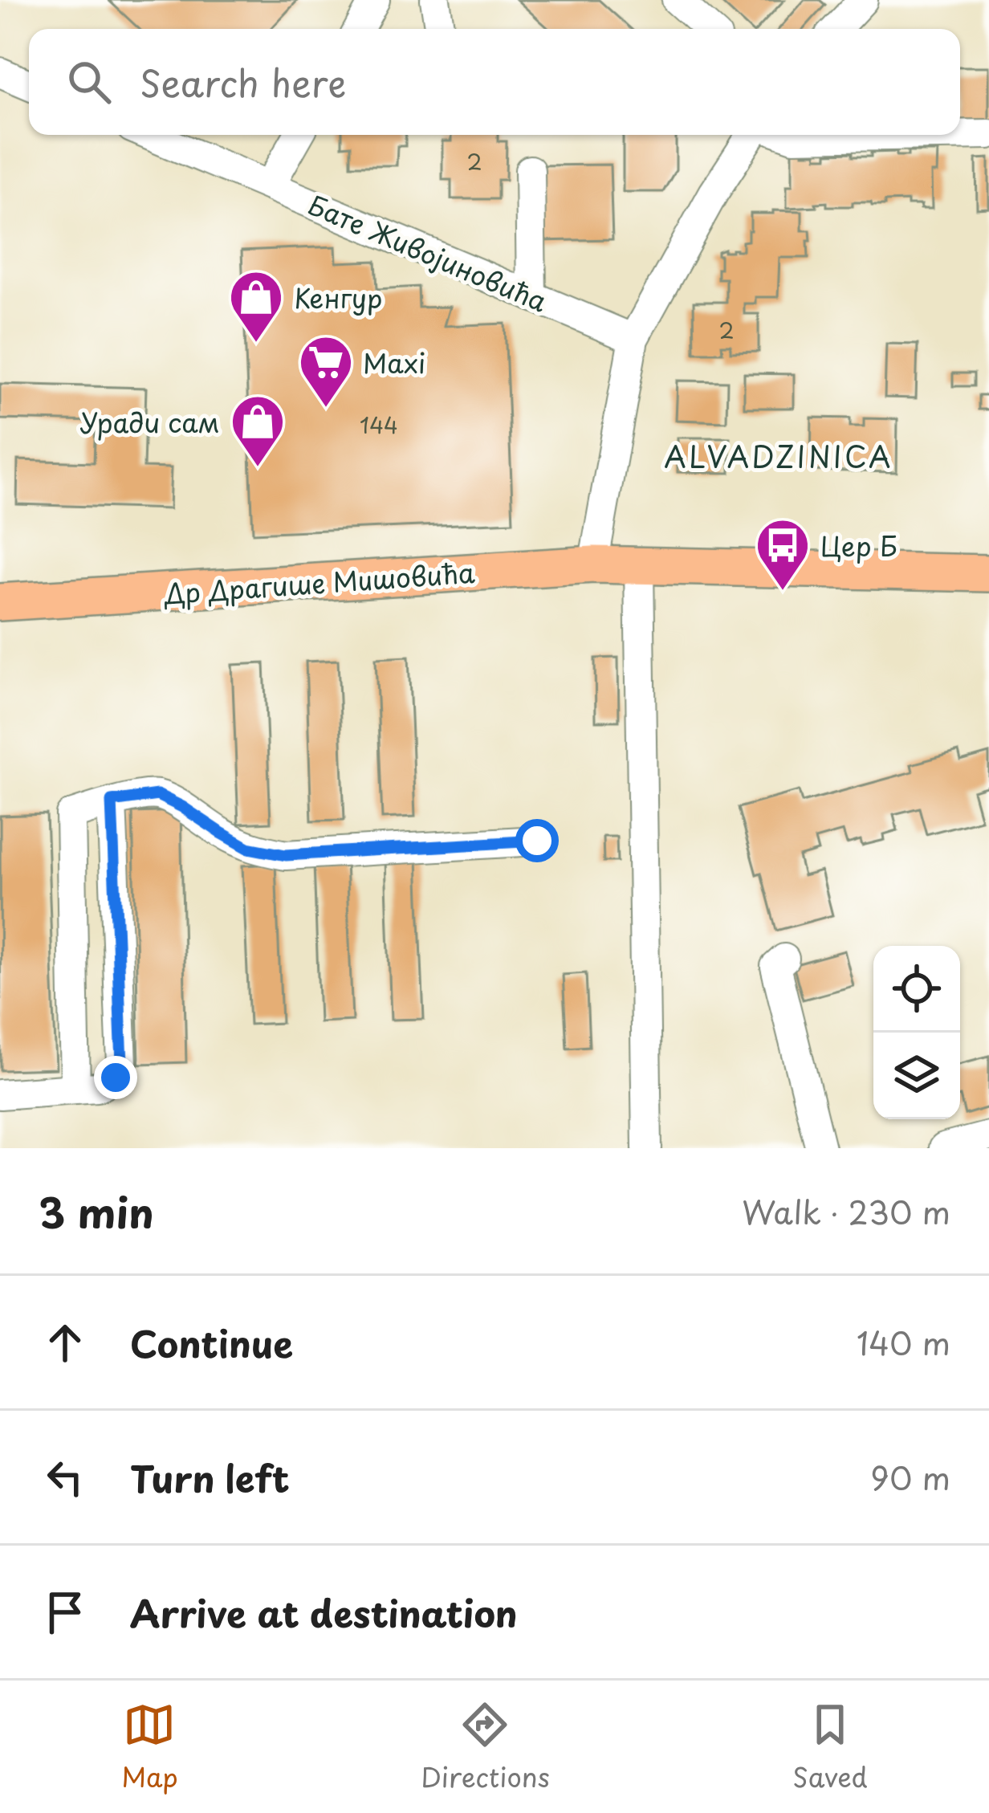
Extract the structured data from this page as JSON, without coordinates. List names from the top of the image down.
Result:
{
  "streets": {
    "main road": ["Др Драгише Мишовића"],
    "street": ["Бате Живојиновића"]
  },
  "districts": ["ALVADZINICA"],
  "places": {
    "shop": ["Кенгур", "Уради сам"],
    "supermarket": ["Maxi"],
    "bus stop": ["Цер Б"]
  },
  "house_numbers": ["2", "2", "144"],
  "page": {
    "search": "Search here",
    "heading": ["3 min", "Walk · 230 m"],
    "list": [
      ["Continue", "140 m"],
      ["Turn left", "90 m"],
      "Arrive at destination"
    ],
    "nav": ["Map", "Directions", "Saved"]
  }
}
